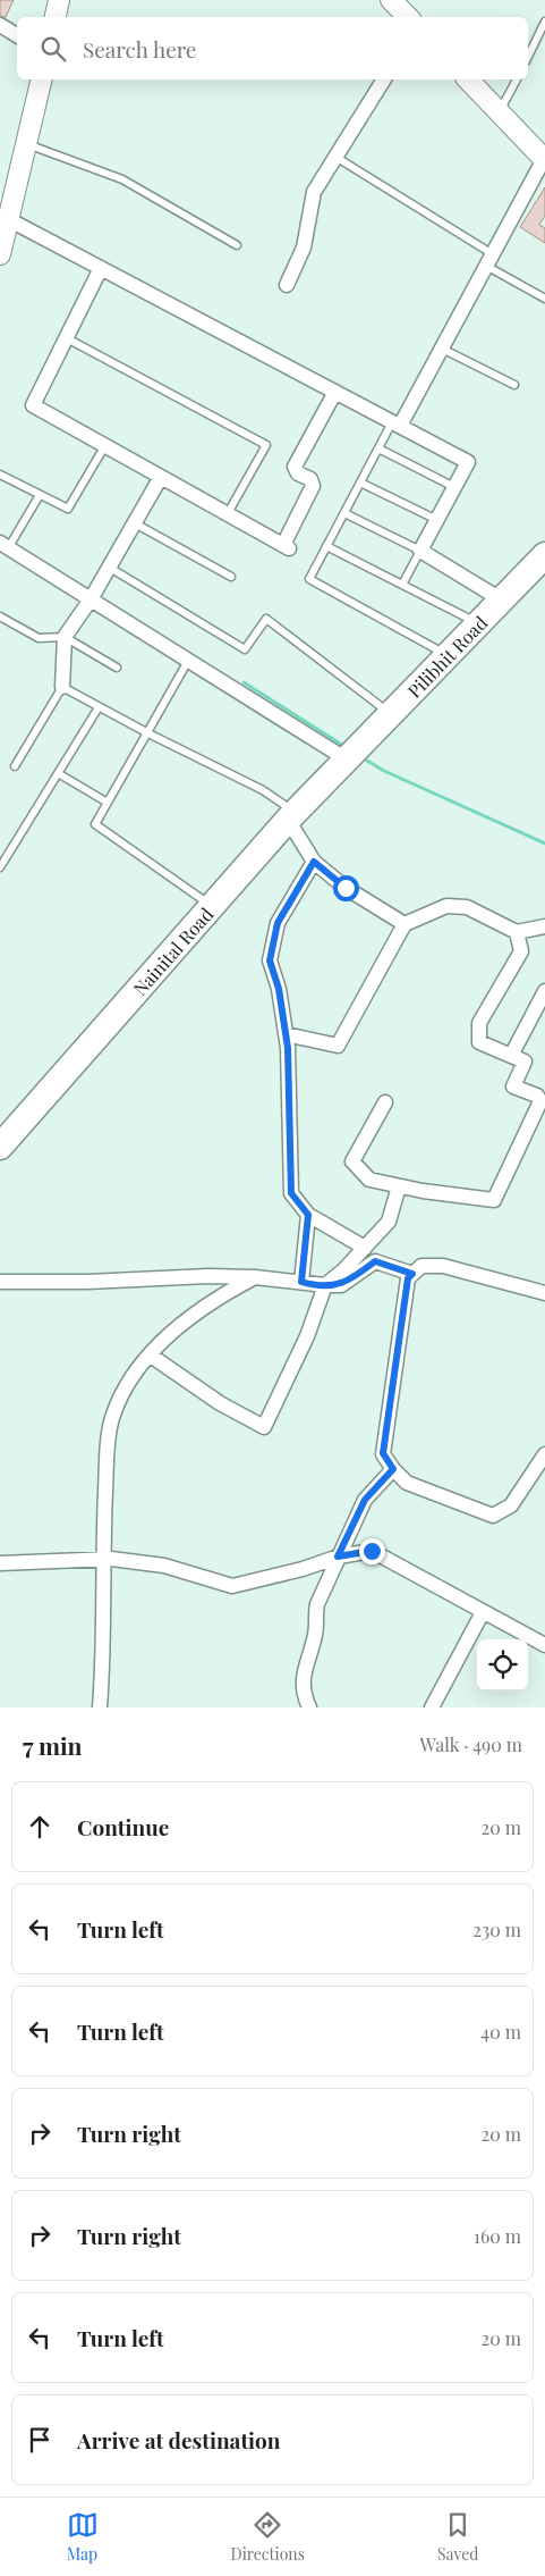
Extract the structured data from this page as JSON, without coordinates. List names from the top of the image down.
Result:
{
  "streets": {
    "highway": ["Pilibhit Road", "Nainital Road"]
  },
  "crossings": [
    ["Pilibhit Road", "Nainital Road"]
  ],
  "page": {
    "search": "Search here",
    "heading": ["7 min", "Walk · 490 m"],
    "list": [
      ["Continue", "20 m"],
      ["Turn left", "230 m"],
      ["Turn left", "40 m"],
      ["Turn right", "20 m"],
      ["Turn right", "160 m"],
      ["Turn left", "20 m"],
      "Arrive at destination"
    ],
    "nav": ["Map", "Directions", "Saved"]
  }
}
